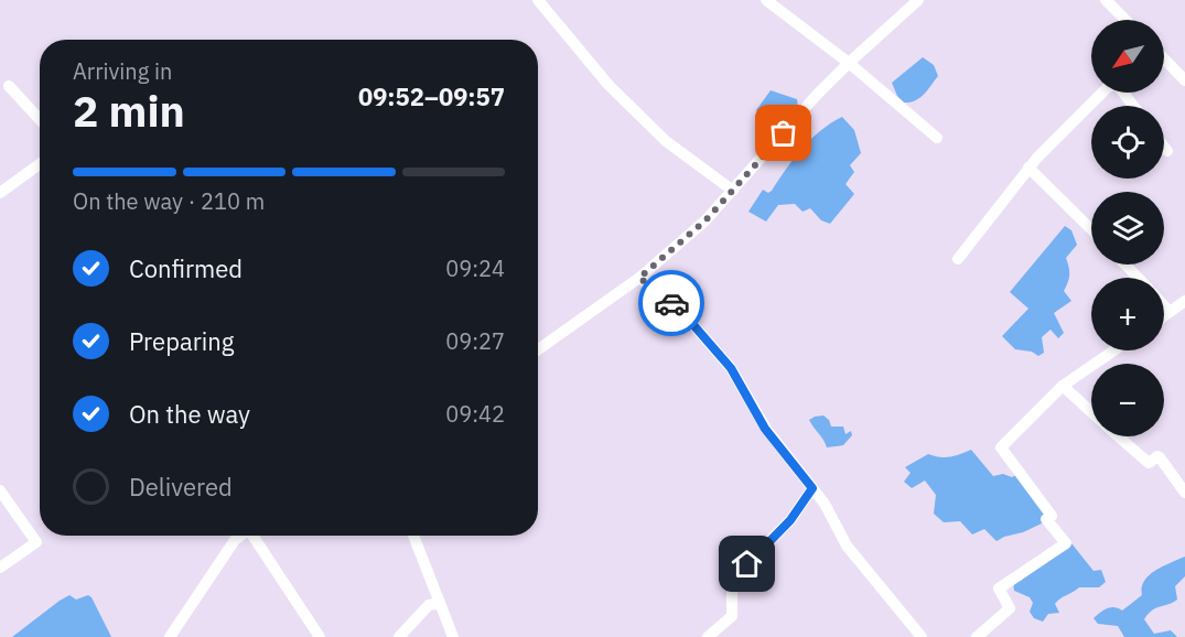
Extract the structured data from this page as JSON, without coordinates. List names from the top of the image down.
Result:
{
  "north": "bottom left",
  "page": {
    "map_buttons": ["+", "−"],
    "heading": ["2 min", "Arriving in", "09:52–09:57"],
    "bar": "On the way · 210 m",
    "list": [
      ["Confirmed", "09:24"],
      ["Preparing", "09:27"],
      ["On the way", "09:42"],
      "Delivered"
    ]
  }
}
